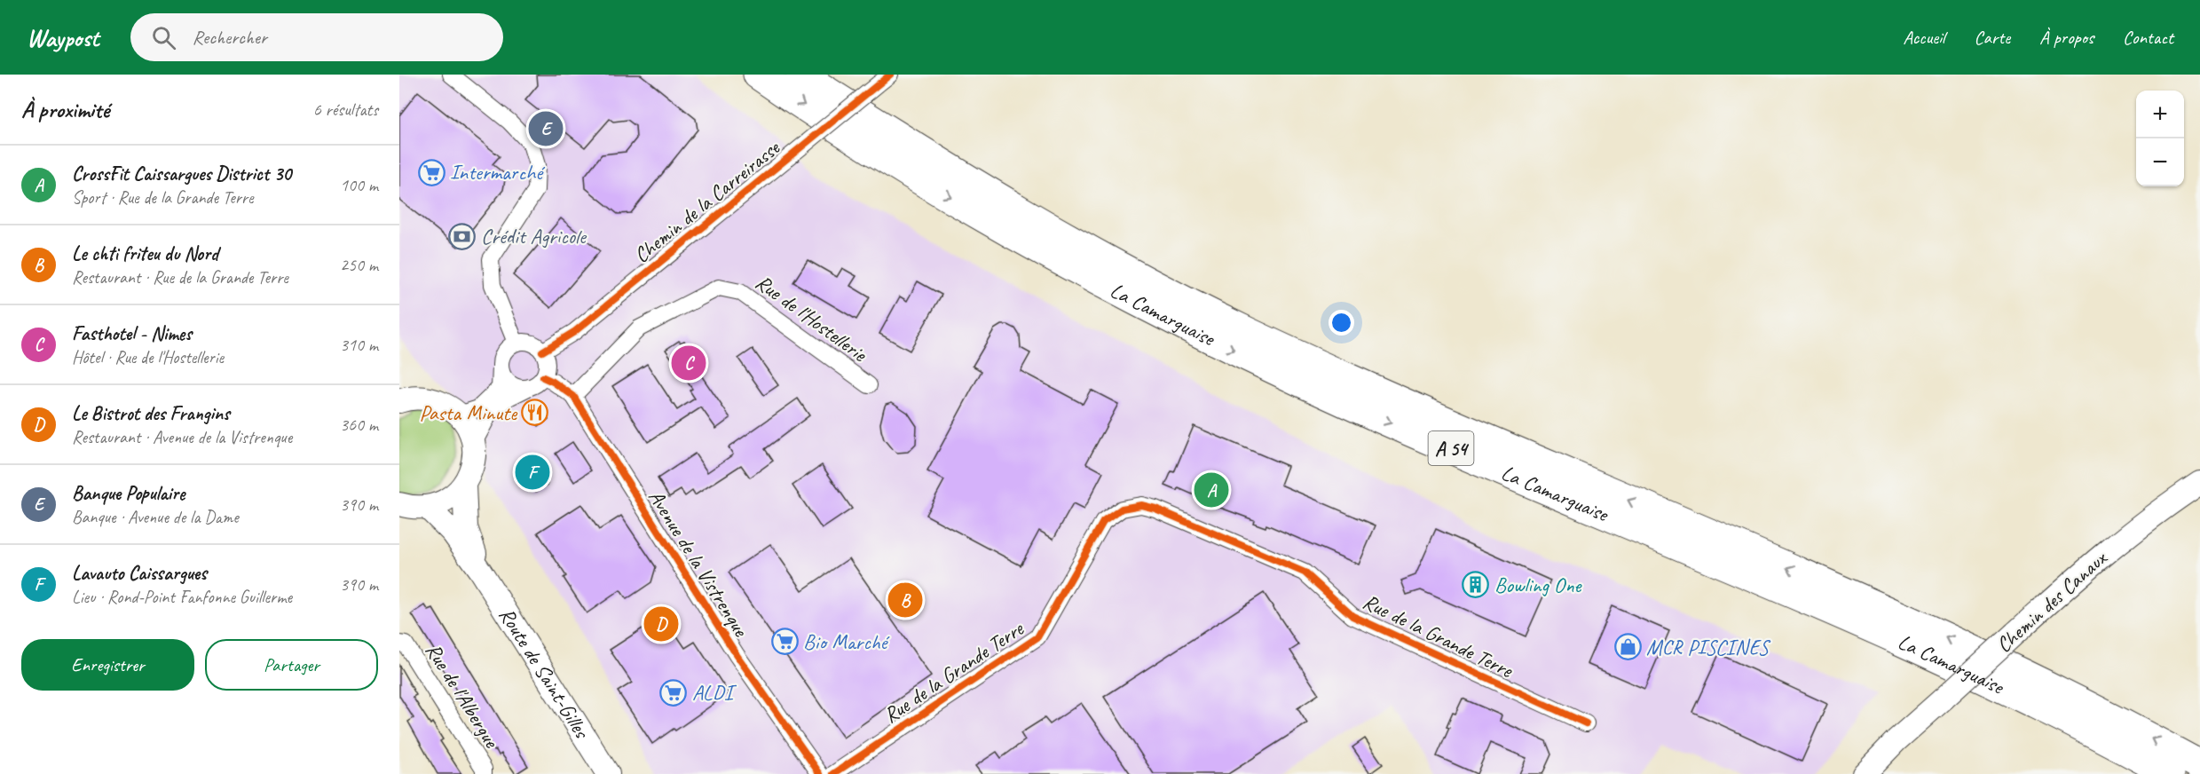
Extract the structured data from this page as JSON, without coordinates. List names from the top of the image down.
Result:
{
  "streets": {
    "highway": ["La Camarguaise", "A 54"],
    "main road": ["Chemin des Canaux", "Route de Saint-Gilles"],
    "street": [
      "Chemin de la Carreirasse",
      "Rue de l'Hostellerie",
      "Avenue de la Vistrenque",
      "Rue de la Grande Terre",
      "Rue de l'Albergue"
    ]
  },
  "crossings": [
    ["Chemin de la Carreirasse", "Avenue de la Vistrenque"],
    ["Rue de l'Hostellerie", "Avenue de la Vistrenque"]
  ],
  "places": {
    "supermarket": ["Intermarché", "Bio Marché", "ALDI"],
    "bank": ["Crédit Agricole"],
    "restaurant": ["Pasta Minute"],
    "building": ["Bowling One"],
    "shop": ["MCR PISCINES"]
  },
  "page": {
    "header": "Waypost",
    "search": "Rechercher",
    "nav": [
      "Accueil",
      "Carte",
      "À propos",
      "Contact"
    ],
    "heading": ["À proximité", "6 résultats"],
    "map_buttons": ["+", "−"],
    "pins": [
      "E",
      "C",
      "F",
      "A",
      "B",
      "D"
    ],
    "list": [
      {
        "mark": "A",
        "name": "CrossFit Caissargues District 30",
        "note": "Sport · Rue de la Grande Terre",
        "value": "100 m"
      },
      {
        "mark": "B",
        "name": "Le chti friteu du Nord",
        "note": "Restaurant · Rue de la Grande Terre",
        "value": "250 m"
      },
      {
        "mark": "C",
        "name": "Fasthotel - Nimes",
        "note": "Hôtel · Rue de l'Hostellerie",
        "value": "310 m"
      },
      {
        "mark": "D",
        "name": "Le Bistrot des Frangins",
        "note": "Restaurant · Avenue de la Vistrenque",
        "value": "360 m"
      },
      {
        "mark": "E",
        "name": "Banque Populaire",
        "note": "Banque · Avenue de la Dame",
        "value": "390 m"
      },
      {
        "mark": "F",
        "name": "Lavauto Caissargues",
        "note": "Lieu · Rond-Point Fanfonne Guillerme",
        "value": "390 m"
      }
    ],
    "buttons": ["Enregistrer", "Partager"]
  }
}
